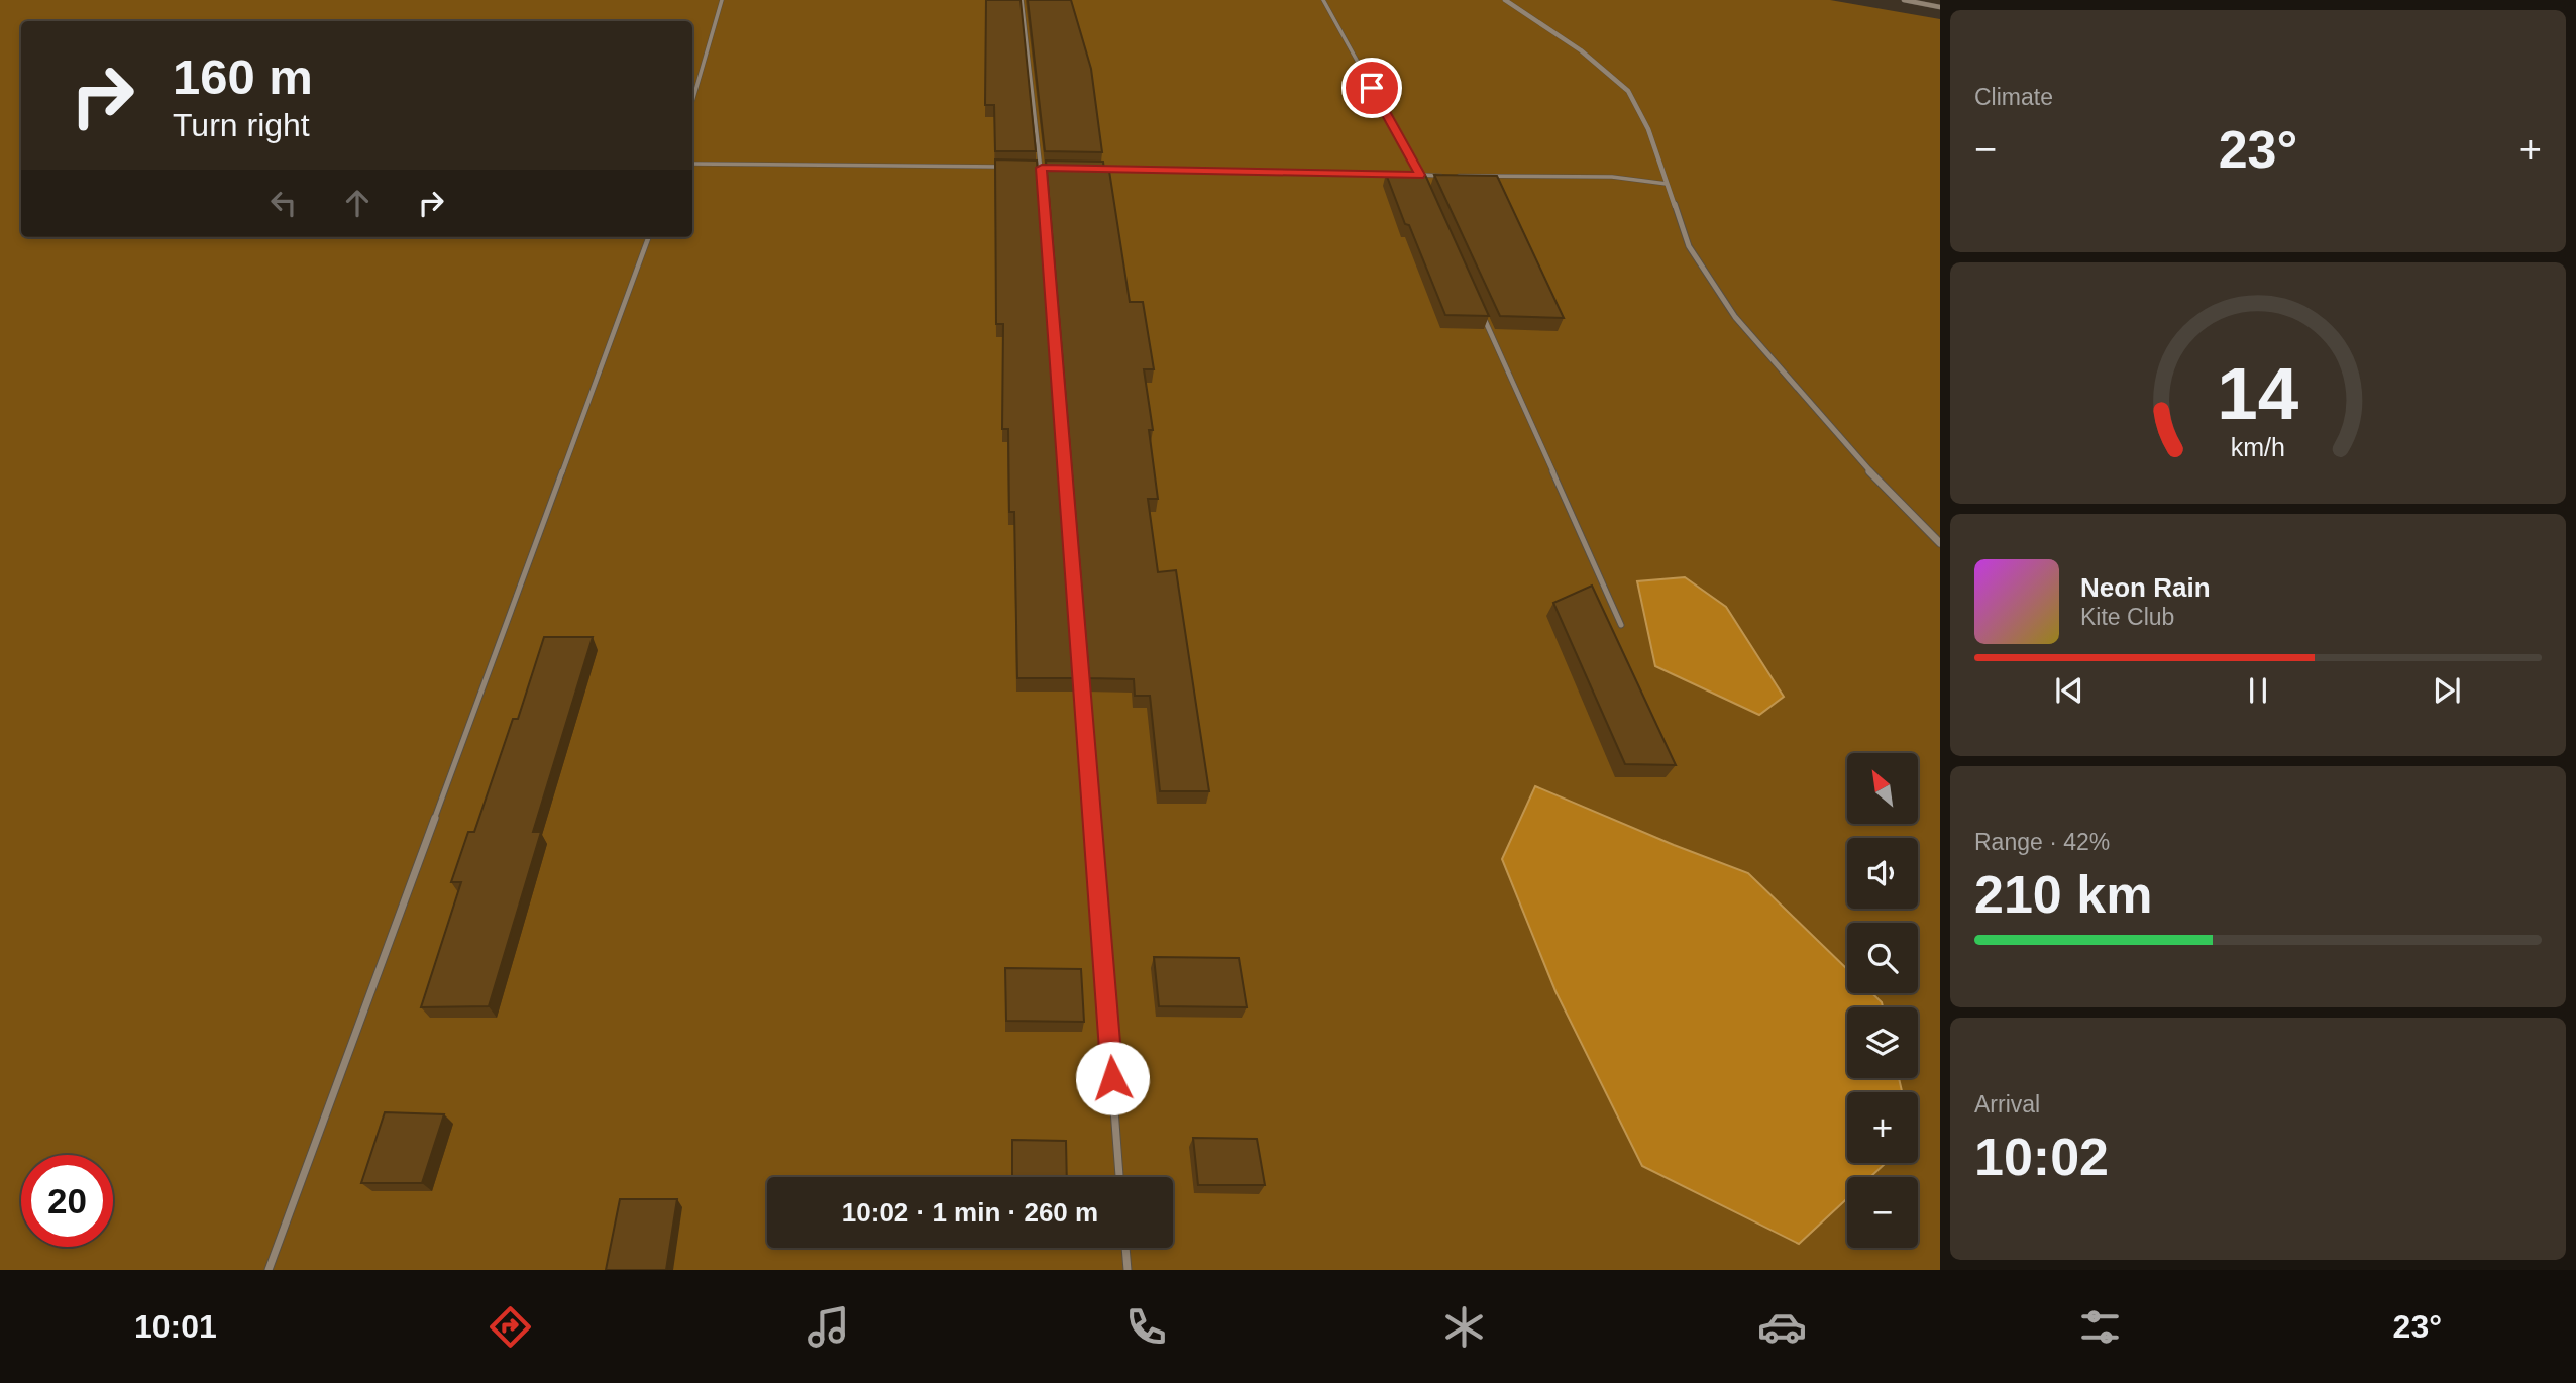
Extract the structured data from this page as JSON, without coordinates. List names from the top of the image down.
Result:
{
  "north": "top left",
  "page": {
    "tile": [
      "Climate",
      ["Range · 42%", "210 km"],
      ["Arrival", "10:02"]
    ],
    "turn": ["160 m", "Turn right"],
    "heat": ["−", "23°", "+"],
    "song": ["Neon Rain", "Kite Club"],
    "map_buttons": ["+", "−"],
    "limit": "20",
    "trip": "10:02 · 1 min · 260 m",
    "tabs": ["10:01", "23°"],
    "gauge": ["14", "km/h"]
  }
}
